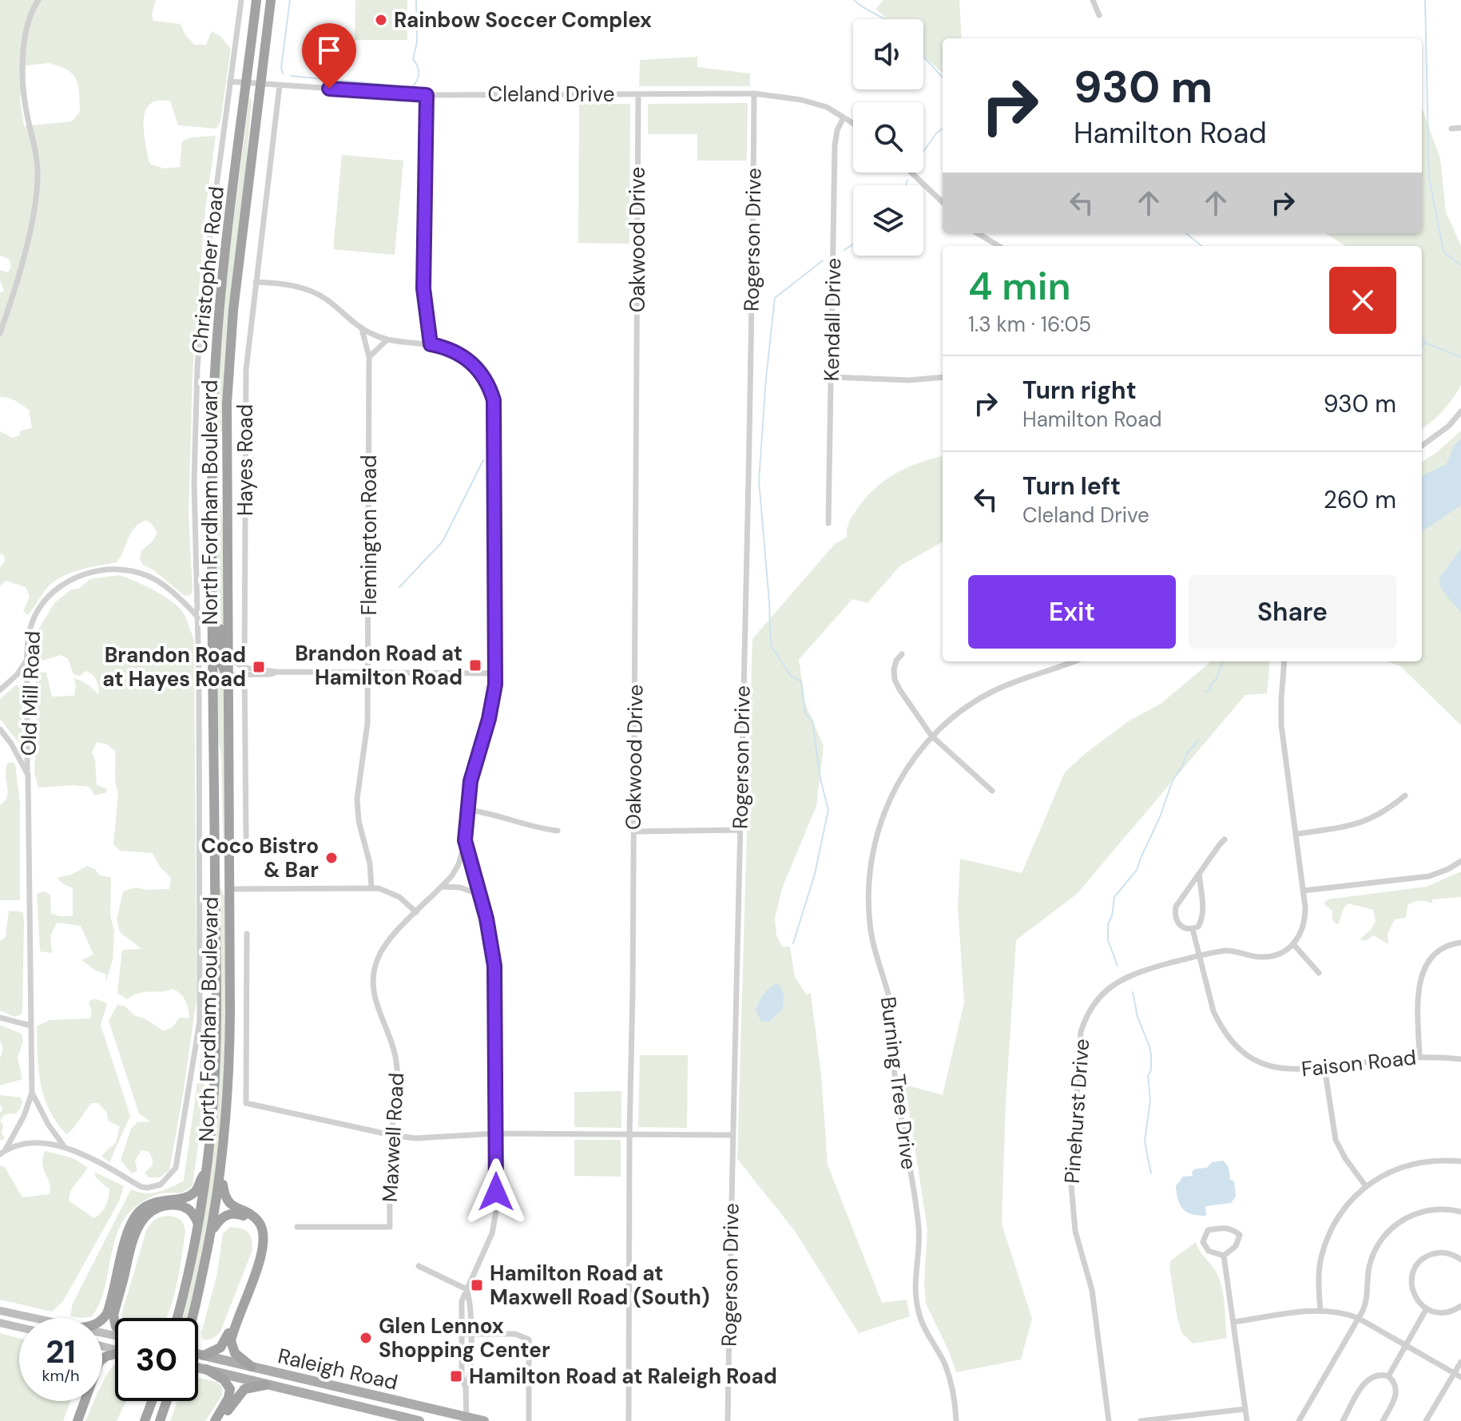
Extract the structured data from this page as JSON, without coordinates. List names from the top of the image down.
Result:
{
  "streets": {
    "highway": ["North Fordham Boulevard"],
    "main road": ["Raleigh Road"],
    "street": [
      "Cleland Drive",
      "Oakwood Drive",
      "Rogerson Drive",
      "Christopher Road",
      "Kendall Drive",
      "Hayes Road",
      "Flemington Road",
      "Old Mill Road",
      "Faison Road",
      "Burning Tree Drive",
      "Pinehurst Drive",
      "Maxwell Road"
    ]
  },
  "crossings": [
    ["Cleland Drive", "Oakwood Drive"],
    ["Cleland Drive", "Rogerson Drive"],
    ["Cleland Drive", "Christopher Road"],
    ["Cleland Drive", "Kendall Drive"],
    ["Cleland Drive", "Hayes Road"],
    ["Cleland Drive", "North Fordham Boulevard"],
    ["Christopher Road", "Old Mill Road"],
    ["Faison Road", "Pinehurst Drive"]
  ],
  "places": {
    "other": ["Rainbow Soccer Complex", "Coco Bistro & Bar", "Glen Lennox Shopping Center"],
    "transit": [
      "Brandon Road at Hamilton Road",
      "Brandon Road at Hayes Road",
      "Hamilton Road at Maxwell Road (South)",
      "Hamilton Road at Raleigh Road"
    ]
  },
  "page": {
    "turn": ["930 m", "Hamilton Road"],
    "heading": ["4 min", "1.3 km · 16:05"],
    "list": [
      {
        "name": "Turn right",
        "note": "Hamilton Road",
        "value": "930 m"
      },
      {
        "name": "Turn left",
        "note": "Cleland Drive",
        "value": "260 m"
      }
    ],
    "buttons": ["Exit", "Share"],
    "speed": "21 km/h",
    "limit": "30"
  }
}
